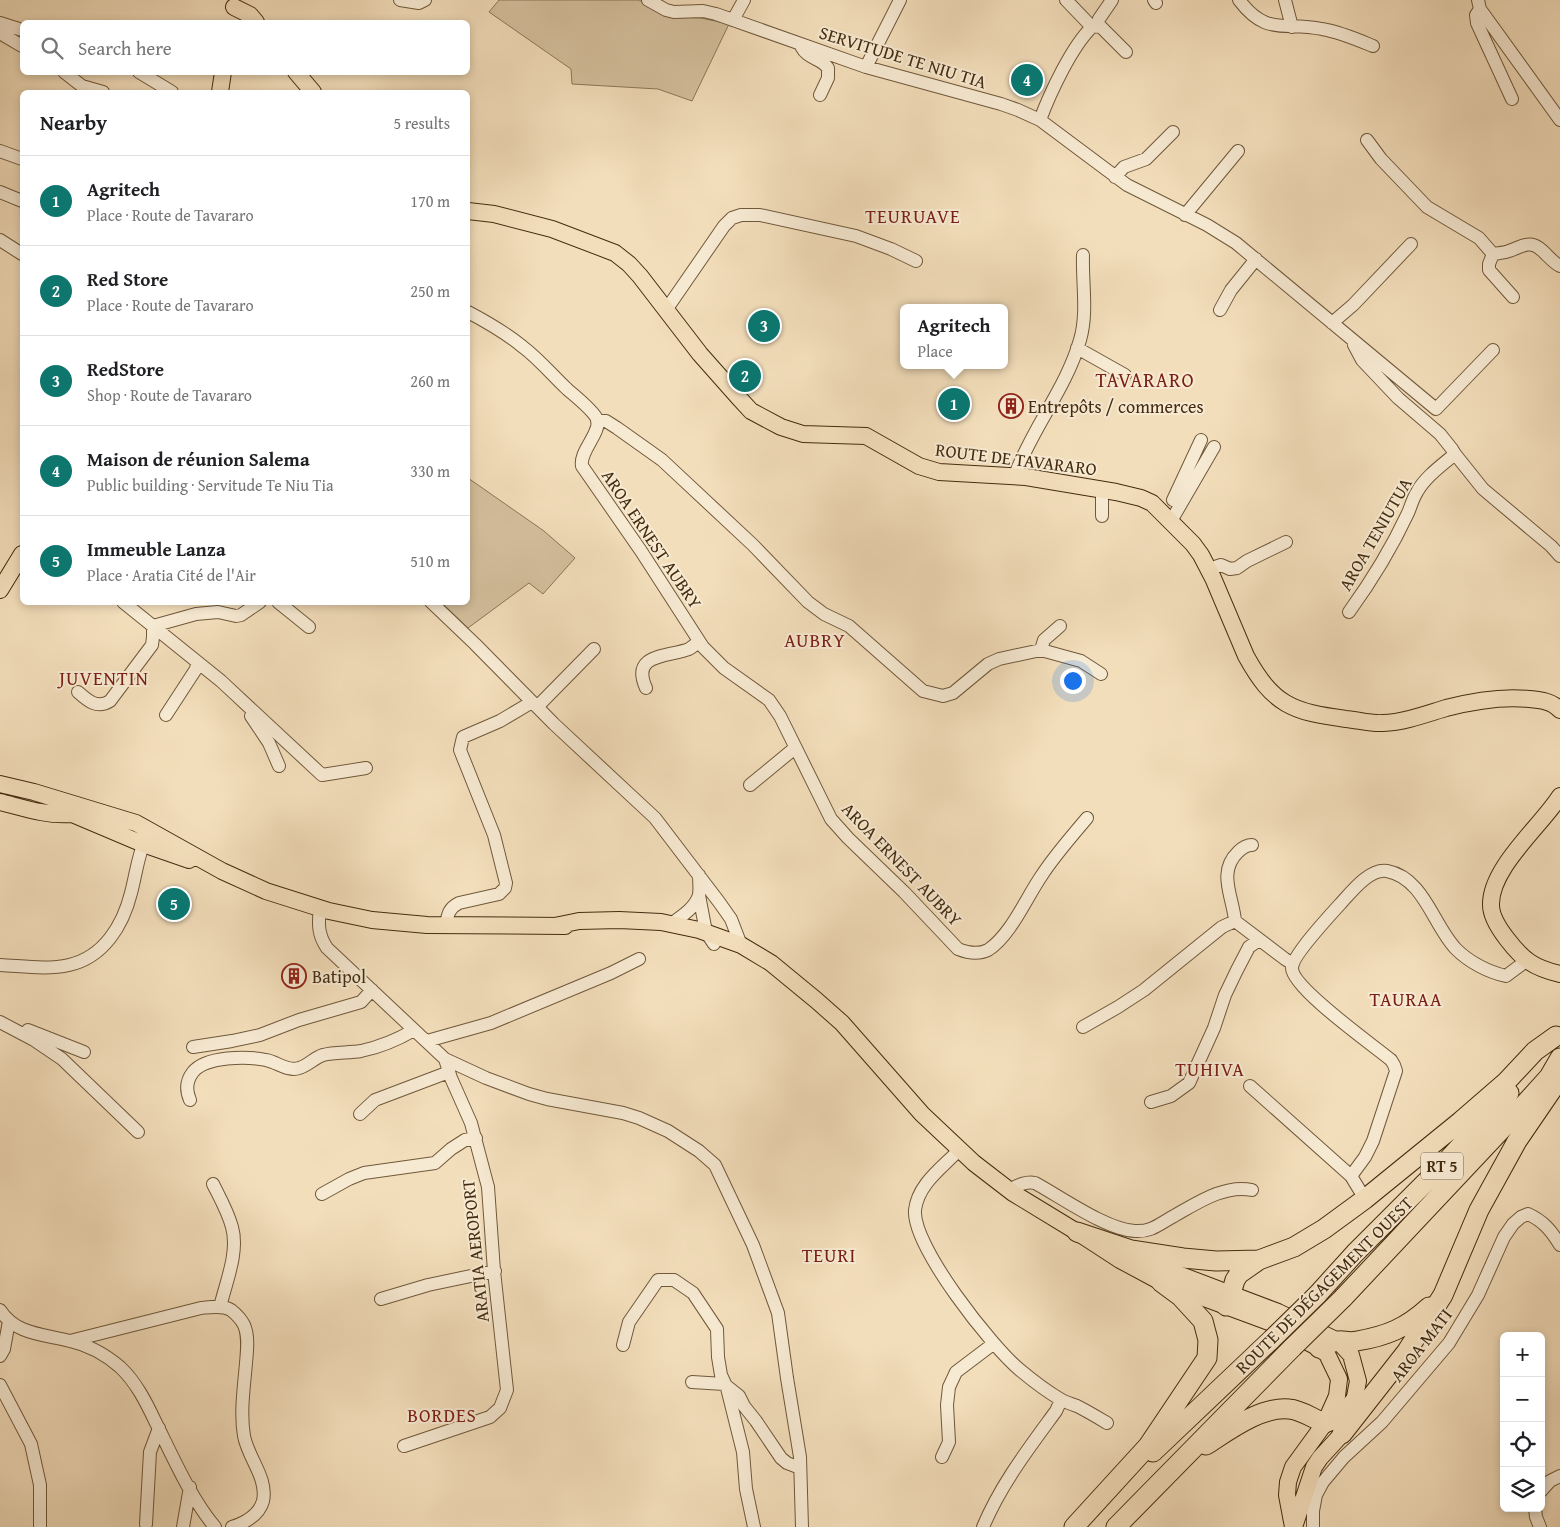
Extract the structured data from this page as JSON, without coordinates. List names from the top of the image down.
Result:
{
  "streets": {
    "highway": ["RT 5", "ROUTE DE DÉGAGEMENT OUEST"],
    "main road": ["ROUTE DE TAVARARO"],
    "street": [
      "SERVITUDE TE NIU TIA",
      "AROA TENIUTUA",
      "AROA ERNEST AUBRY",
      "ARATIA AEROPORT",
      "AROA MATI"
    ]
  },
  "districts": [
    "TEURUAVE",
    "TAVARARO",
    "AUBRY",
    "JUVENTIN",
    "TAURAA",
    "TUHIVA",
    "TEURI",
    "BORDES"
  ],
  "places": {
    "building": ["Entrepôts / commerces", "Batipol"]
  },
  "page": {
    "search": "Search here",
    "pins": [
      "4",
      "3",
      "2",
      "1",
      "5"
    ],
    "heading": ["Nearby", "5 results"],
    "list": [
      {
        "mark": "1",
        "name": "Agritech",
        "note": "Place · Route de Tavararo",
        "value": "170 m"
      },
      {
        "mark": "2",
        "name": "Red Store",
        "note": "Place · Route de Tavararo",
        "value": "250 m"
      },
      {
        "mark": "3",
        "name": "RedStore",
        "note": "Shop · Route de Tavararo",
        "value": "260 m"
      },
      {
        "mark": "4",
        "name": "Maison de réunion Salema",
        "note": "Public building · Servitude Te Niu Tia",
        "value": "330 m"
      },
      {
        "mark": "5",
        "name": "Immeuble Lanza",
        "note": "Place · Aratia Cité de l'Air",
        "value": "510 m"
      }
    ],
    "popup": ["Agritech", "Place"],
    "map_buttons": ["+", "−"]
  }
}
